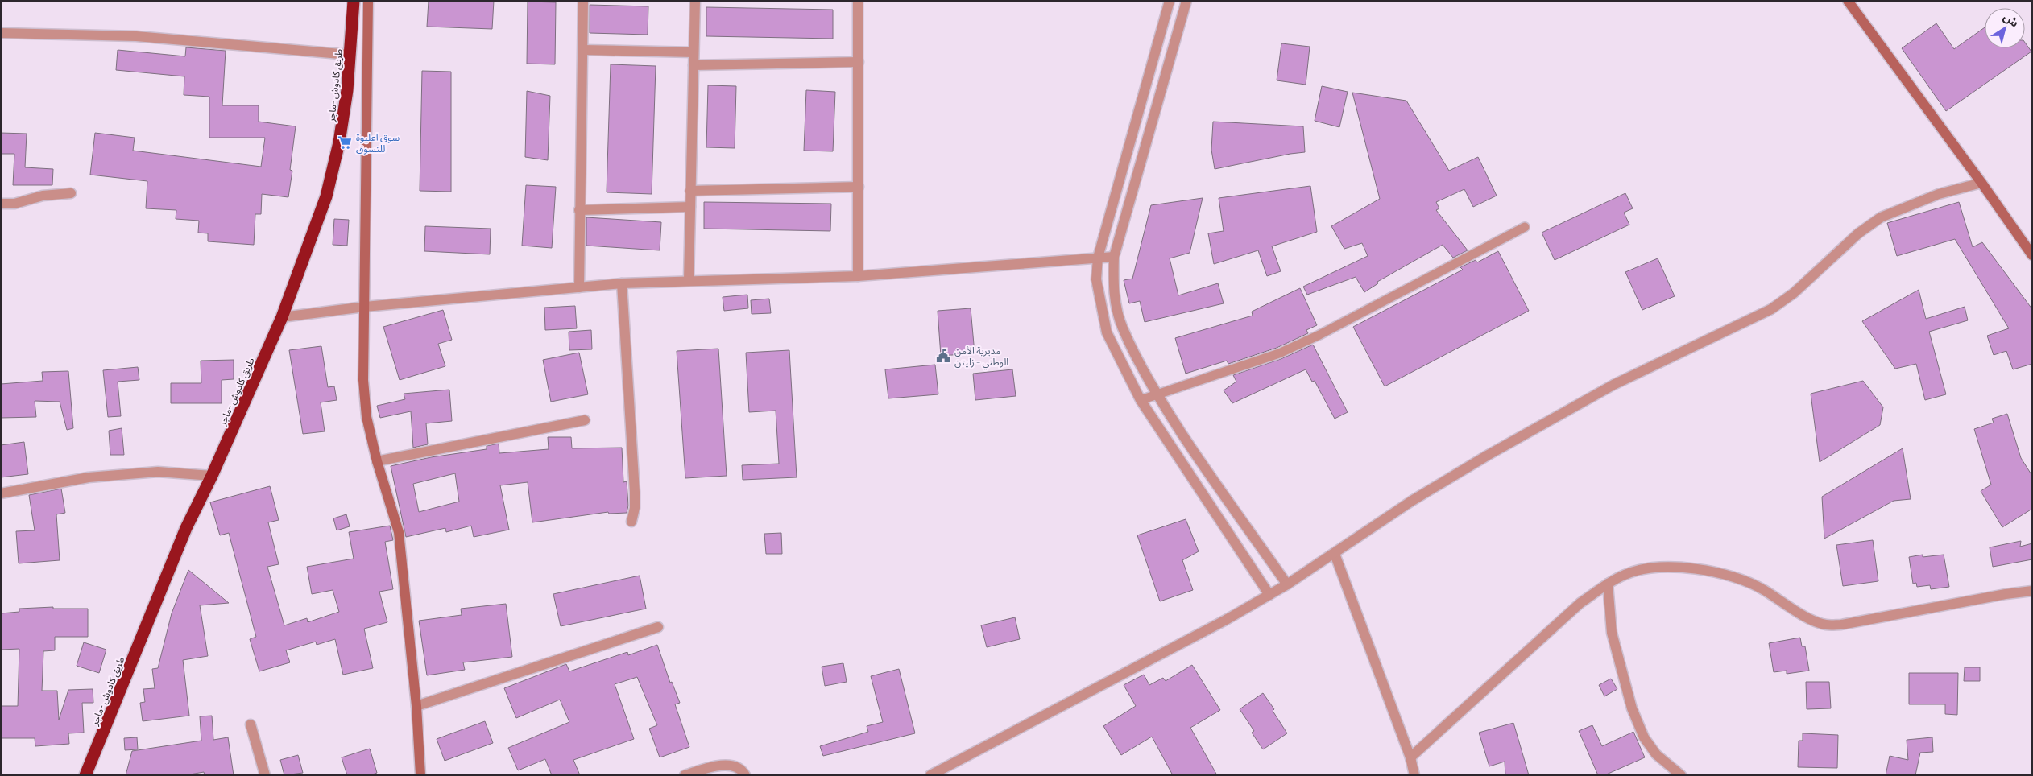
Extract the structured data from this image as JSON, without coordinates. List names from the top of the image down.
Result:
{
  "streets": {
    "highway": ["طريق كادوش -ماجر"]
  },
  "places": {
    "supermarket": ["سوق اعليوة للتسوق"],
    "public building": ["مديرية الأمن الوطني - زليتن"]
  },
  "north": "top right"
}
